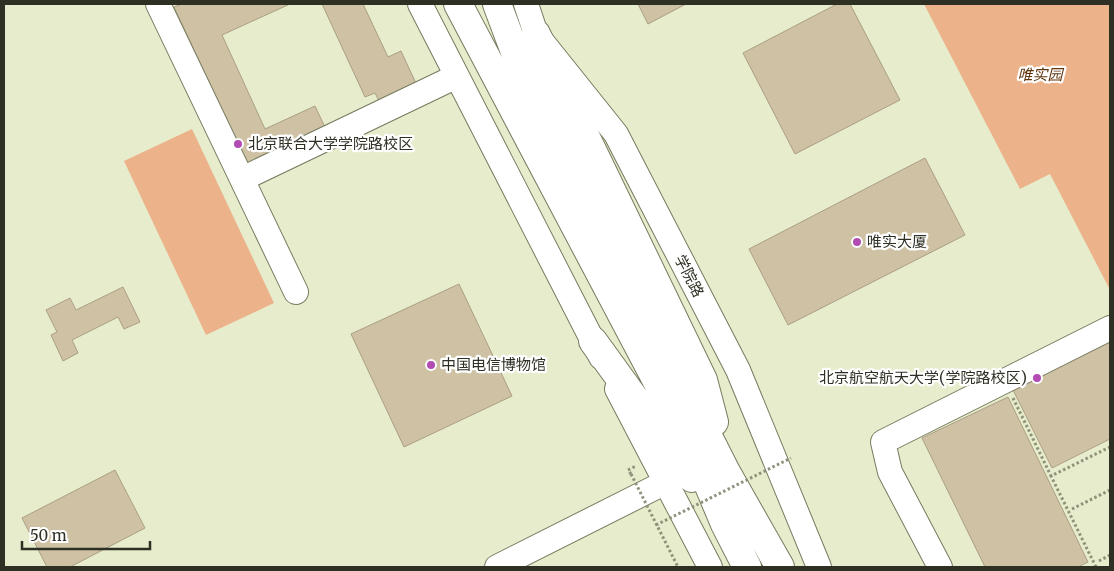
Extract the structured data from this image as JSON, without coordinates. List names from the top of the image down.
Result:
{
  "streets": {
    "street": ["学院路"]
  },
  "parks": ["唯实园"],
  "places": [
    "北京联合大学学院路校区",
    "唯实大厦",
    "中国电信博物馆",
    "北京航空航天大学(学院路校区)"
  ],
  "scale_bar": "50 m"
}
